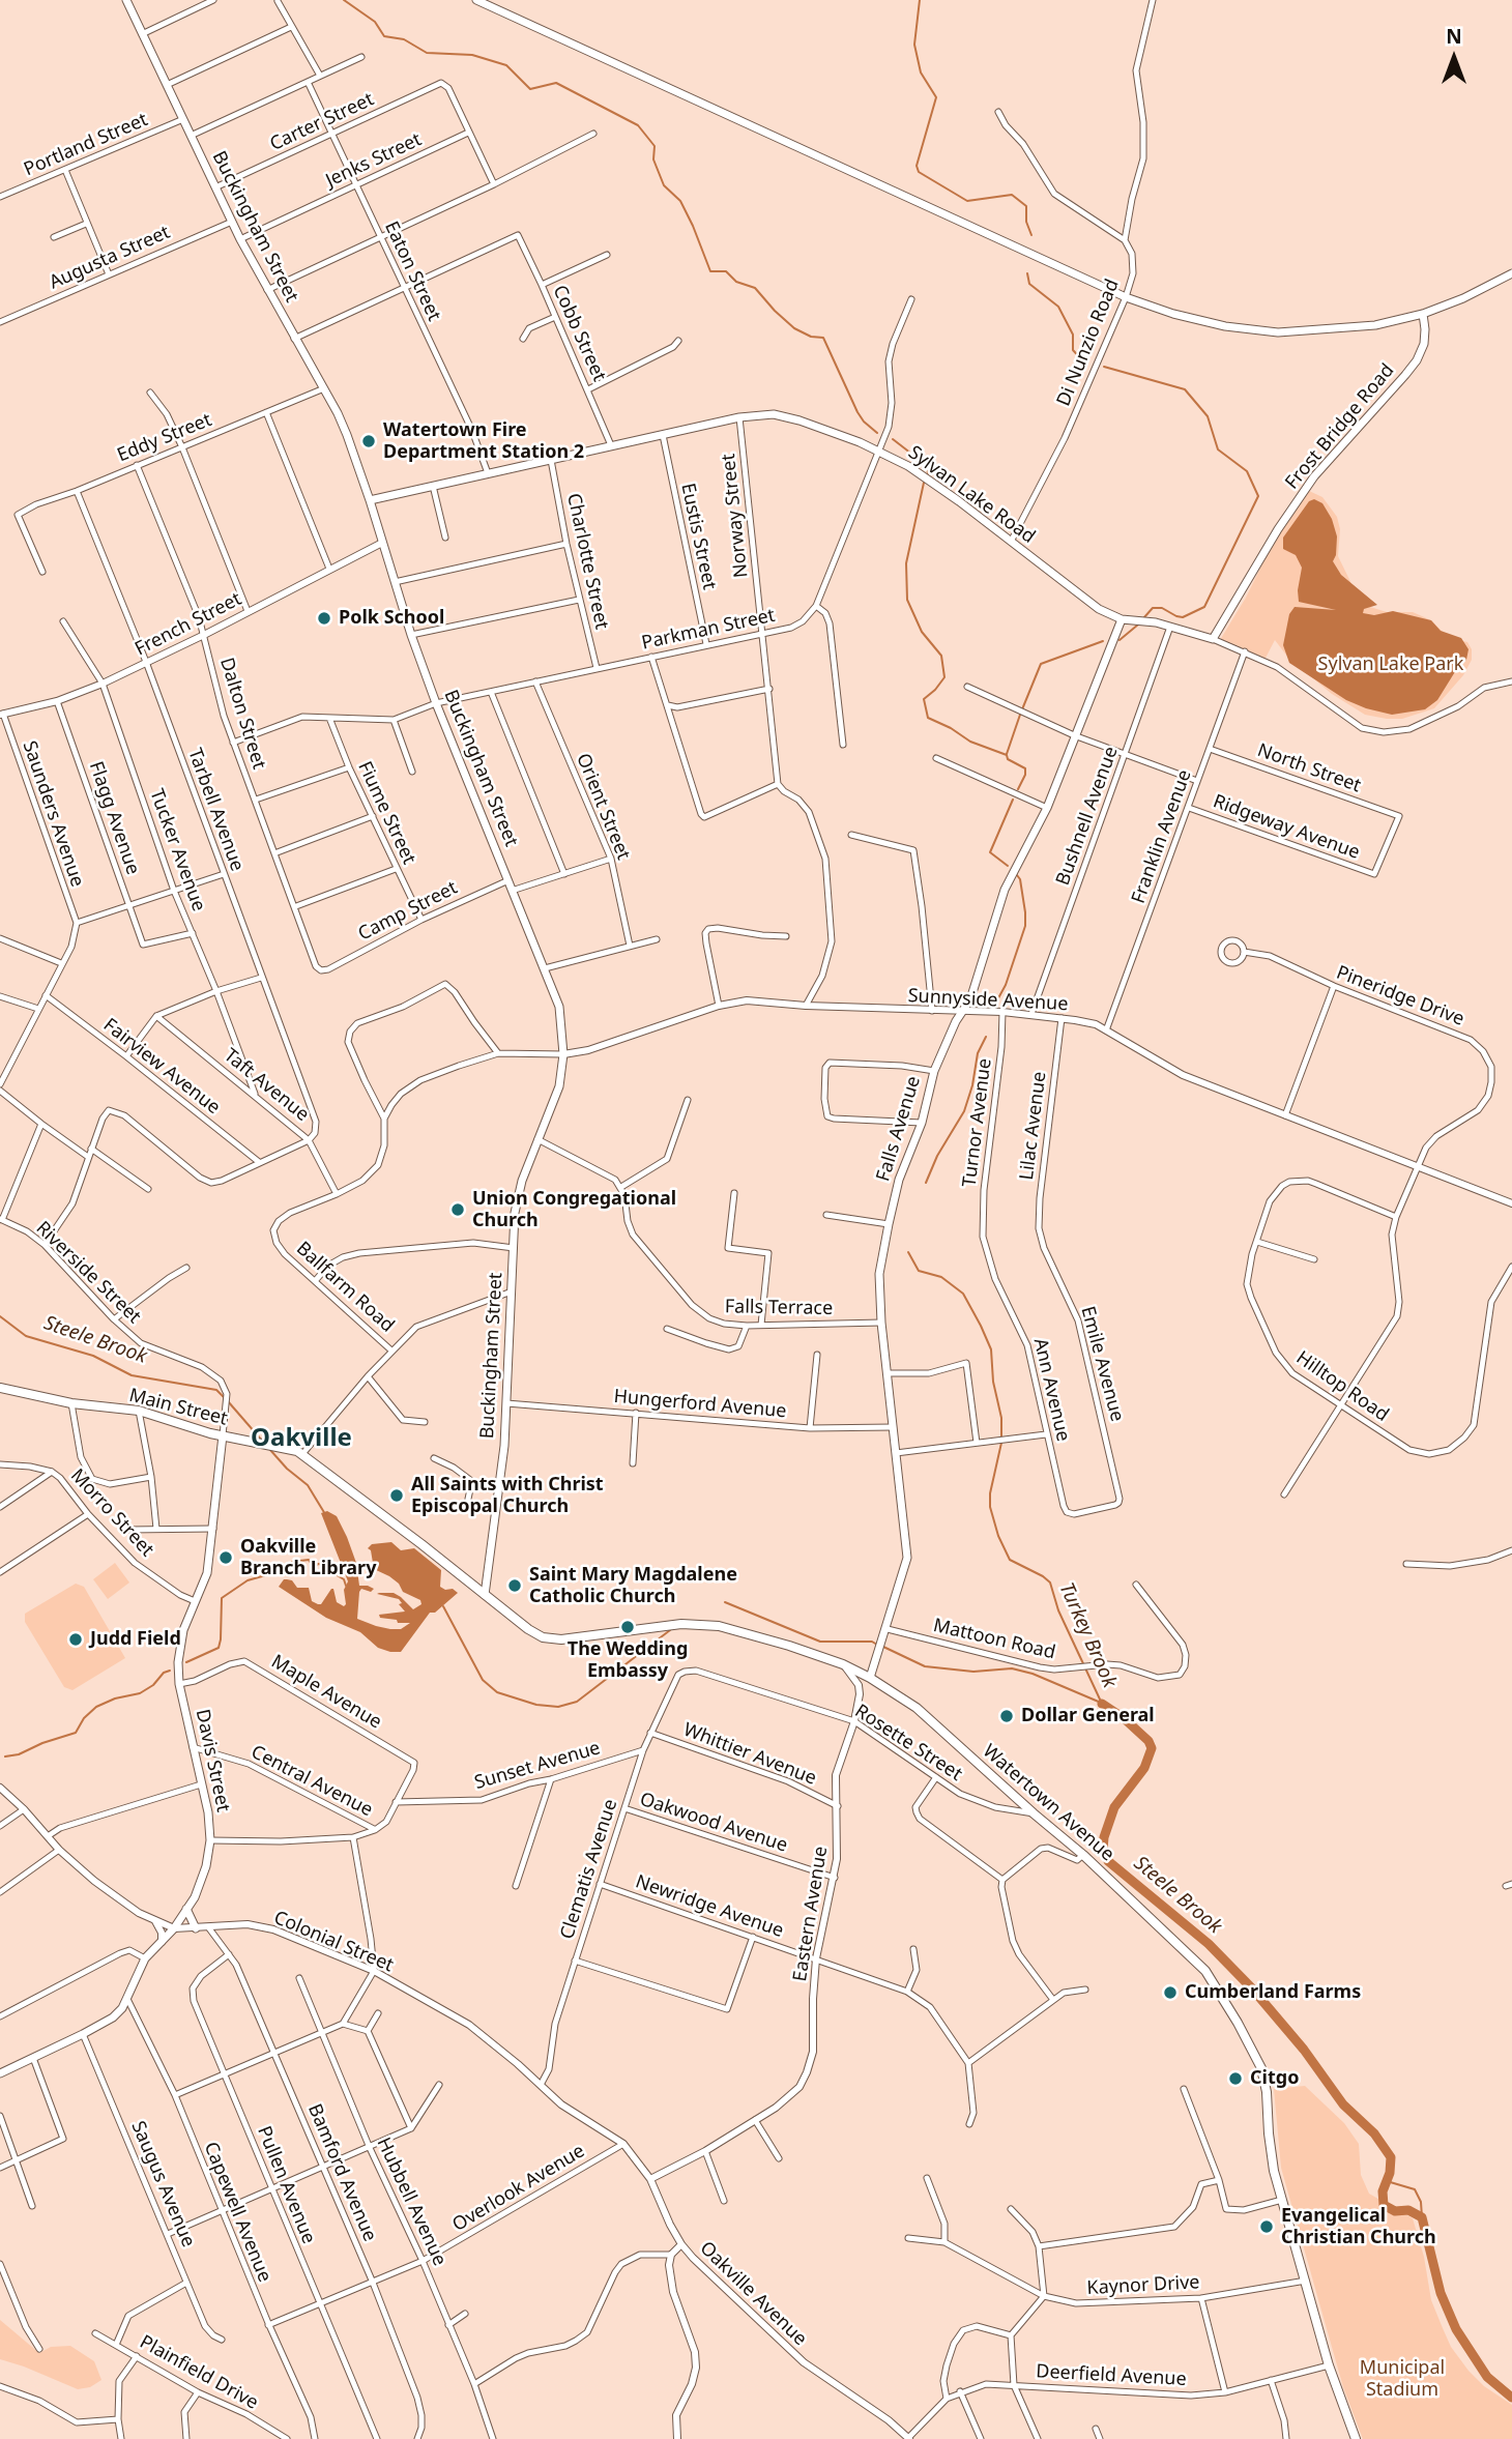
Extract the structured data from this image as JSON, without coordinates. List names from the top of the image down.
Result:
{
  "streets": {
    "main road": [
      "Buckingham Street",
      "Frost Bridge Road",
      "Sylvan Lake Road",
      "Falls Avenue",
      "Main Street",
      "Davis Street",
      "Watertown Avenue"
    ],
    "street": [
      "Carter Street",
      "Portland Street",
      "Jenks Street",
      "Augusta Street",
      "Eaton Street",
      "Cobb Street",
      "Di Nunzio Road",
      "Eddy Street",
      "Norway Street",
      "Eustis Street",
      "Charlotte Street",
      "French Street",
      "Parkman Street",
      "Dalton Street",
      "North Street",
      "Orient Street",
      "Tarbell Avenue",
      "Fiume Street",
      "Saunders Avenue",
      "Bushnell Avenue",
      "Flagg Avenue",
      "Ridgeway Avenue",
      "Franklin Avenue",
      "Tucker Avenue",
      "Camp Street",
      "Pineridge Drive",
      "Sunnyside Avenue",
      "Fairview Avenue",
      "Taft Avenue",
      "Turnor Avenue",
      "Lilac Avenue",
      "Riverside Street",
      "Ballfarm Road",
      "Falls Terrace",
      "Emile Avenue",
      "Hilltop Road",
      "Ann Avenue",
      "Hungerford Avenue",
      "Morro Street",
      "Mattoon Road",
      "Maple Avenue",
      "Rosette Street",
      "Whittier Avenue",
      "Sunset Avenue",
      "Central Avenue",
      "Oakwood Avenue",
      "Clematis Avenue",
      "Newridge Avenue",
      "Eastern Avenue",
      "Colonial Street",
      "Bamford Avenue",
      "Saugus Avenue",
      "Pullen Avenue",
      "Overlook Avenue",
      "Hubbell Avenue",
      "Capewell Avenue",
      "Kaynor Drive",
      "Oakville Avenue",
      "Plainfield Drive",
      "Deerfield Avenue"
    ]
  },
  "crossings": [
    ["Carter Street", "Jenks Street"],
    ["Carter Street", "Buckingham Street"],
    ["Carter Street", "Eaton Street"],
    ["Portland Street", "Buckingham Street"],
    ["Jenks Street", "Buckingham Street"],
    ["Jenks Street", "Eaton Street"],
    ["Buckingham Street", "Augusta Street"],
    ["Buckingham Street", "Eddy Street"],
    ["Buckingham Street", "Sylvan Lake Road"],
    ["Buckingham Street", "French Street"],
    ["Buckingham Street", "Parkman Street"],
    ["Buckingham Street", "Camp Street"],
    ["Buckingham Street", "Sunnyside Avenue"],
    ["Buckingham Street", "Hungerford Avenue"],
    ["Buckingham Street", "Main Street"],
    ["Eaton Street", "Cobb Street"],
    ["Eaton Street", "Sylvan Lake Road"],
    ["Cobb Street", "Sylvan Lake Road"],
    ["Di Nunzio Road", "Sylvan Lake Road"],
    ["Frost Bridge Road", "Sylvan Lake Road"],
    ["Eddy Street", "Dalton Street"],
    ["Eddy Street", "Tarbell Avenue"],
    ["Sylvan Lake Road", "Norway Street"],
    ["Sylvan Lake Road", "Eustis Street"],
    ["Sylvan Lake Road", "Charlotte Street"],
    ["Sylvan Lake Road", "Parkman Street"],
    ["Sylvan Lake Road", "Bushnell Avenue"],
    ["Sylvan Lake Road", "Franklin Avenue"],
    ["Sylvan Lake Road", "Falls Avenue"],
    ["Norway Street", "Parkman Street"],
    ["Eustis Street", "Parkman Street"],
    ["Charlotte Street", "Parkman Street"],
    ["French Street", "Dalton Street"],
    ["French Street", "Tarbell Avenue"],
    ["French Street", "Saunders Avenue"],
    ["French Street", "Flagg Avenue"],
    ["French Street", "Tucker Avenue"],
    ["Parkman Street", "Orient Street"],
    ["Dalton Street", "Camp Street"],
    ["North Street", "Ridgeway Avenue"],
    ["North Street", "Franklin Avenue"],
    ["Tarbell Avenue", "Taft Avenue"],
    ["Fiume Street", "Camp Street"],
    ["Bushnell Avenue", "Sunnyside Avenue"],
    ["Flagg Avenue", "Tucker Avenue"],
    ["Ridgeway Avenue", "Franklin Avenue"],
    ["Franklin Avenue", "Sunnyside Avenue"],
    ["Tucker Avenue", "Taft Avenue"],
    ["Pineridge Drive", "Sunnyside Avenue"],
    ["Pineridge Drive", "Hilltop Road"],
    ["Sunnyside Avenue", "Turnor Avenue"],
    ["Sunnyside Avenue", "Lilac Avenue"],
    ["Sunnyside Avenue", "Falls Avenue"],
    ["Taft Avenue", "Ballfarm Road"],
    ["Turnor Avenue", "Ann Avenue"],
    ["Lilac Avenue", "Emile Avenue"],
    ["Falls Avenue", "Falls Terrace"],
    ["Falls Avenue", "Hungerford Avenue"],
    ["Falls Avenue", "Mattoon Road"],
    ["Falls Avenue", "Watertown Avenue"],
    ["Riverside Street", "Main Street"],
    ["Riverside Street", "Davis Street"],
    ["Emile Avenue", "Ann Avenue"],
    ["Main Street", "Davis Street"],
    ["Main Street", "Watertown Avenue"],
    ["Morro Street", "Davis Street"],
    ["Maple Avenue", "Davis Street"],
    ["Maple Avenue", "Sunset Avenue"],
    ["Rosette Street", "Watertown Avenue"],
    ["Rosette Street", "Clematis Avenue"],
    ["Rosette Street", "Eastern Avenue"],
    ["Whittier Avenue", "Clematis Avenue"],
    ["Whittier Avenue", "Eastern Avenue"],
    ["Davis Street", "Central Avenue"],
    ["Davis Street", "Colonial Street"],
    ["Sunset Avenue", "Clematis Avenue"],
    ["Watertown Avenue", "Eastern Avenue"],
    ["Watertown Avenue", "Kaynor Drive"],
    ["Watertown Avenue", "Deerfield Avenue"],
    ["Oakwood Avenue", "Clematis Avenue"],
    ["Oakwood Avenue", "Eastern Avenue"],
    ["Clematis Avenue", "Newridge Avenue"],
    ["Clematis Avenue", "Oakville Avenue"],
    ["Newridge Avenue", "Eastern Avenue"],
    ["Eastern Avenue", "Oakville Avenue"],
    ["Colonial Street", "Bamford Avenue"],
    ["Colonial Street", "Oakville Avenue"],
    ["Bamford Avenue", "Pullen Avenue"],
    ["Bamford Avenue", "Overlook Avenue"],
    ["Pullen Avenue", "Overlook Avenue"],
    ["Overlook Avenue", "Hubbell Avenue"],
    ["Overlook Avenue", "Capewell Avenue"],
    ["Overlook Avenue", "Oakville Avenue"],
    ["Oakville Avenue", "Deerfield Avenue"]
  ],
  "districts": ["Oakville"],
  "water": ["Steele Brook", "Turkey Brook"],
  "parks": ["Sylvan Lake Park", "Municipal Stadium"],
  "places": [
    "Watertown Fire Department Station 2",
    "Polk School",
    "Union Congregational Church",
    "All Saints with Christ Episcopal Church",
    "Oakville Branch Library",
    "Saint Mary Magdalene Catholic Church",
    "The Wedding Embassy",
    "Judd Field",
    "Dollar General",
    "Cumberland Farms",
    "Citgo",
    "Evangelical Christian Church"
  ],
  "north": "top"
}
